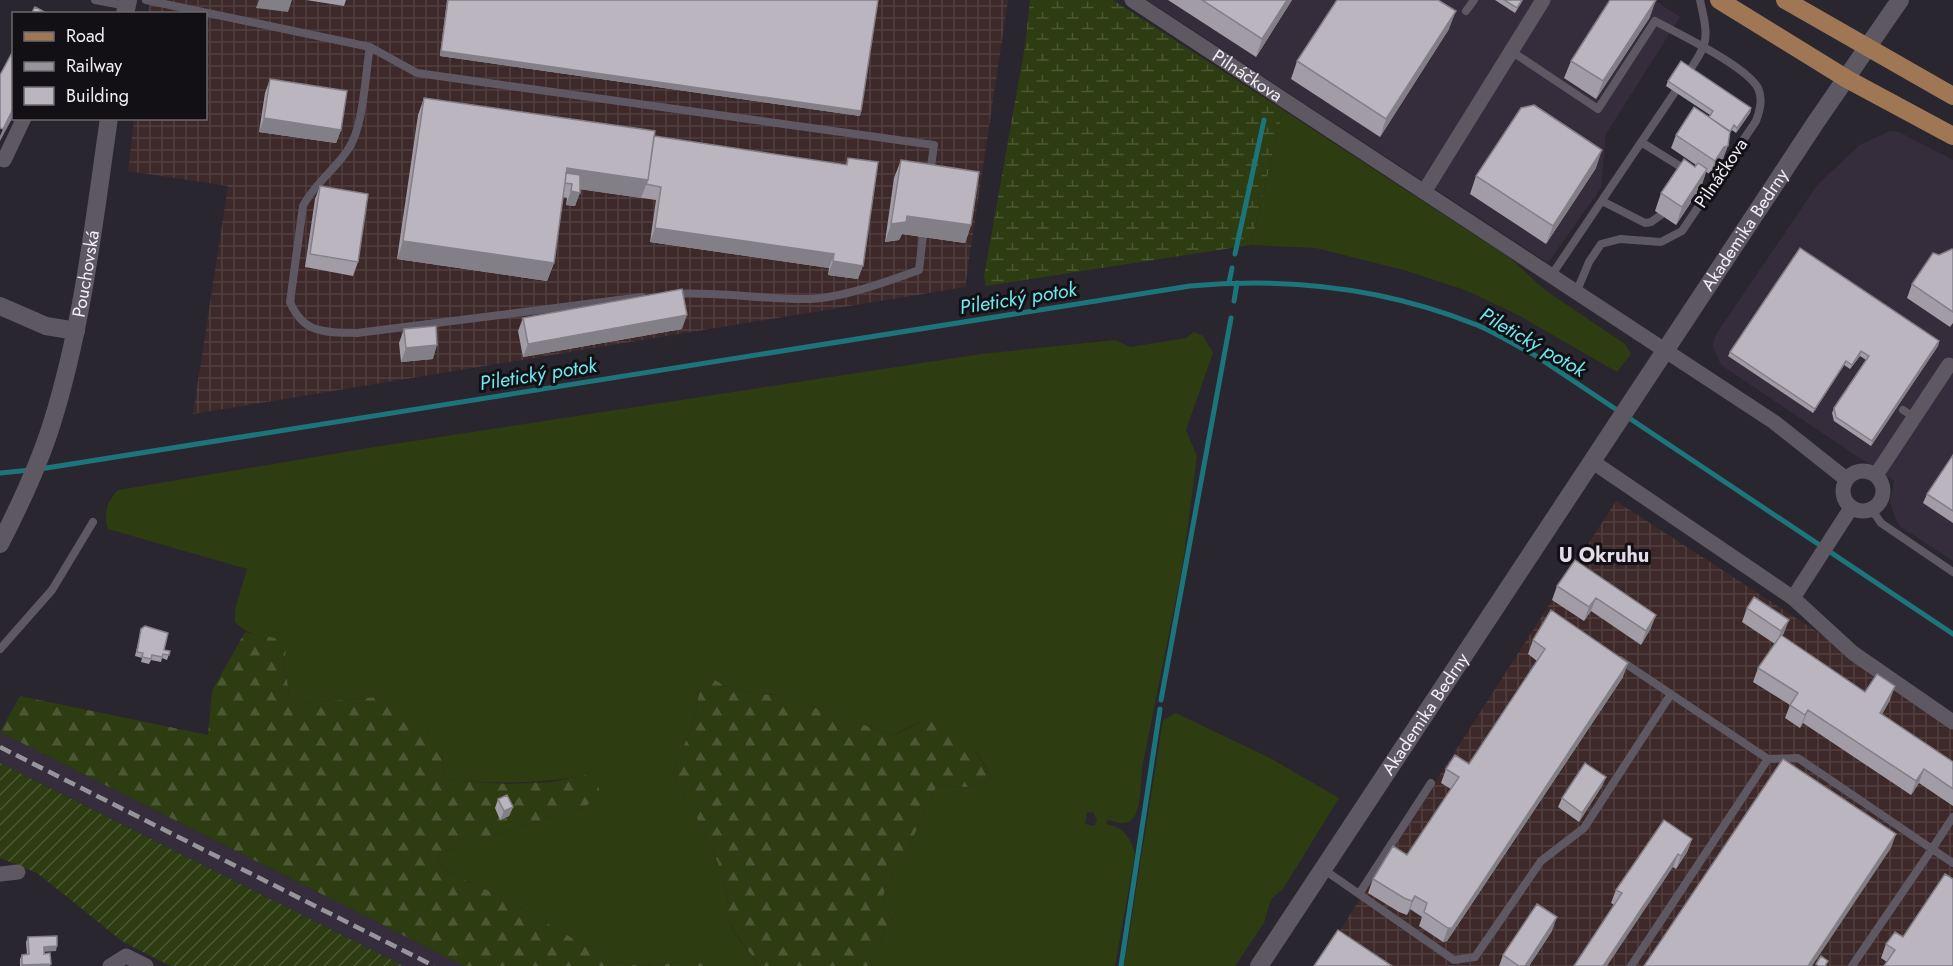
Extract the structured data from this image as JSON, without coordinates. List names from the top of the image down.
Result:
{
  "streets": {
    "street": ["Pilnáčkova", "Akademika Bedrny", "Pouchovská"]
  },
  "crossings": [
    ["Pilnáčkova", "Akademika Bedrny"]
  ],
  "districts": ["U Okruhu"],
  "water": ["Piletický potok"],
  "legend": ["Road", "Railway", "Building"]
}
